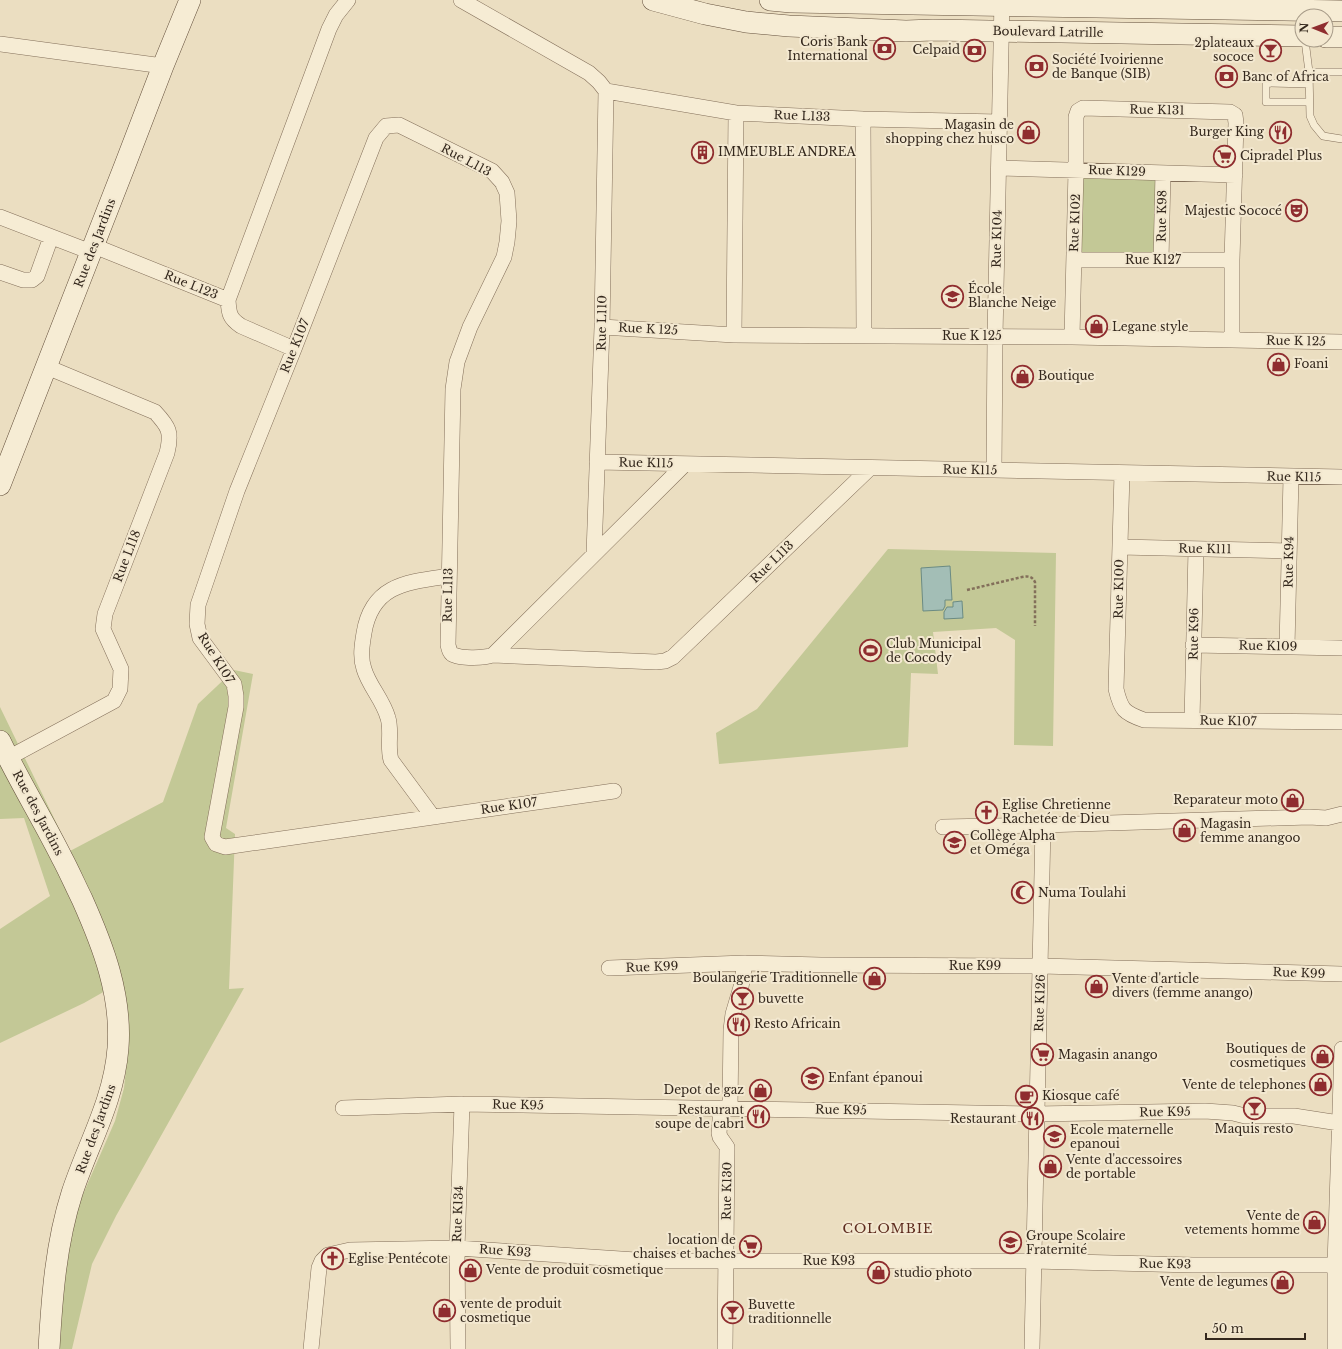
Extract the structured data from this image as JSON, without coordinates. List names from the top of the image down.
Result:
{
  "streets": {
    "main road": ["Boulevard Latrille", "Rue des Jardins"],
    "street": [
      "Rue K131",
      "Rue L133",
      "Rue L113",
      "Rue K129",
      "Rue K98",
      "Rue K102",
      "Rue K104",
      "Rue K127",
      "Rue L123",
      "Rue L110",
      "Rue K 125",
      "Rue K107",
      "Rue K115",
      "Rue K111",
      "Rue L118",
      "Rue K94",
      "Rue K100",
      "Rue K96",
      "Rue K109",
      "Rue K99",
      "Rue K126",
      "Rue K95",
      "Rue K130",
      "Rue K134",
      "Rue K93"
    ]
  },
  "crossings": [
    ["Boulevard Latrille", "Rue K104"],
    ["Rue K131", "Rue K129"],
    ["Rue K131", "Rue K102"],
    ["Rue L133", "Rue K104"],
    ["Rue L133", "Rue L110"],
    ["Rue L113", "Rue K107"],
    ["Rue L113", "Rue K115"],
    ["Rue K129", "Rue K98"],
    ["Rue K129", "Rue K102"],
    ["Rue K129", "Rue K104"],
    ["Rue K98", "Rue K127"],
    ["Rue K102", "Rue K127"],
    ["Rue K102", "Rue K 125"],
    ["Rue K104", "Rue K 125"],
    ["Rue K104", "Rue K115"],
    ["Rue des Jardins", "Rue L123"],
    ["Rue des Jardins", "Rue L118"],
    ["Rue L123", "Rue K107"],
    ["Rue L110", "Rue K 125"],
    ["Rue L110", "Rue K115"],
    ["Rue K107", "Rue K100"],
    ["Rue K107", "Rue K96"],
    ["Rue K115", "Rue K94"],
    ["Rue K115", "Rue K100"],
    ["Rue K111", "Rue K94"],
    ["Rue K111", "Rue K100"],
    ["Rue K111", "Rue K96"],
    ["Rue K94", "Rue K109"],
    ["Rue K96", "Rue K109"],
    ["Rue K99", "Rue K126"],
    ["Rue K99", "Rue K130"],
    ["Rue K126", "Rue K95"],
    ["Rue K126", "Rue K93"],
    ["Rue K95", "Rue K130"],
    ["Rue K95", "Rue K134"],
    ["Rue K130", "Rue K93"],
    ["Rue K134", "Rue K93"]
  ],
  "districts": ["COLOMBIE"],
  "places": {
    "bank": [
      "Coris Bank International",
      "Celpaid",
      "Société Ivoirienne de Banque (SIB)",
      "Banc of Africa"
    ],
    "bar": [
      "2plateaux sococe",
      "buvette",
      "Maquis resto",
      "Buvette traditionnelle"
    ],
    "shop": [
      "Magasin de shopping chez husco",
      "Legane style",
      "Foani",
      "Boutique",
      "Reparateur moto",
      "Magasin femme anangoo",
      "Boulangerie Traditionnelle",
      "Vente d'article divers (femme anango)",
      "Boutiques de cosmetiques",
      "Vente de telephones",
      "Depot de gaz",
      "Vente d'accessoires de portable",
      "Vente de vetements homme",
      "Vente de produit cosmetique",
      "studio photo",
      "Vente de legumes",
      "vente de produit cosmetique"
    ],
    "restaurant": [
      "Burger King",
      "Resto Africain",
      "Restaurant soupe de cabri",
      "Restaurant"
    ],
    "building": ["IMMEUBLE ANDREA"],
    "supermarket": ["Cipradel Plus", "Magasin anango", "location de chaises et baches"],
    "theatre": ["Majestic Sococé"],
    "school or university": [
      "École Blanche Neige",
      "Collège Alpha et Oméga",
      "Enfant épanoui",
      "Ecole maternelle epanoui",
      "Groupe Scolaire Fraternité"
    ],
    "sports": ["Club Municipal de Cocody"],
    "church": ["Eglise Chretienne Rachetée de Dieu", "Eglise Pentécote"],
    "mosque": ["Numa Toulahi"],
    "cafe": ["Kiosque café"]
  },
  "scale_bar": "50 m",
  "north": "left"
}
